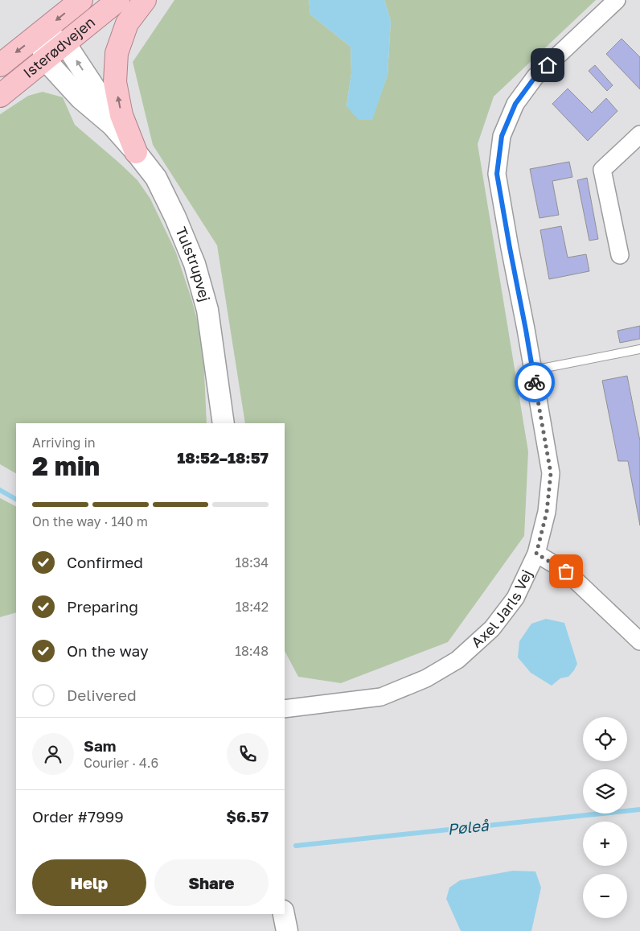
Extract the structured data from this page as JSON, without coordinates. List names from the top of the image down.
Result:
{
  "streets": {
    "highway": ["Isterødvejen"],
    "street": ["Tulstrupvej", "Axel Jarls Vej"]
  },
  "crossings": [
    ["Isterødvejen", "Tulstrupvej"]
  ],
  "water": ["Pøleå"],
  "page": {
    "heading": ["2 min", "Arriving in", "18:52–18:57"],
    "panel": [
      "Sam",
      "Courier · 4.6",
      "Order #7999",
      "$6.57"
    ],
    "bar": "On the way · 140 m",
    "list": [
      ["Confirmed", "18:34"],
      ["Preparing", "18:42"],
      ["On the way", "18:48"],
      "Delivered"
    ],
    "map_buttons": ["+", "−"],
    "buttons": ["Help", "Share"]
  }
}
